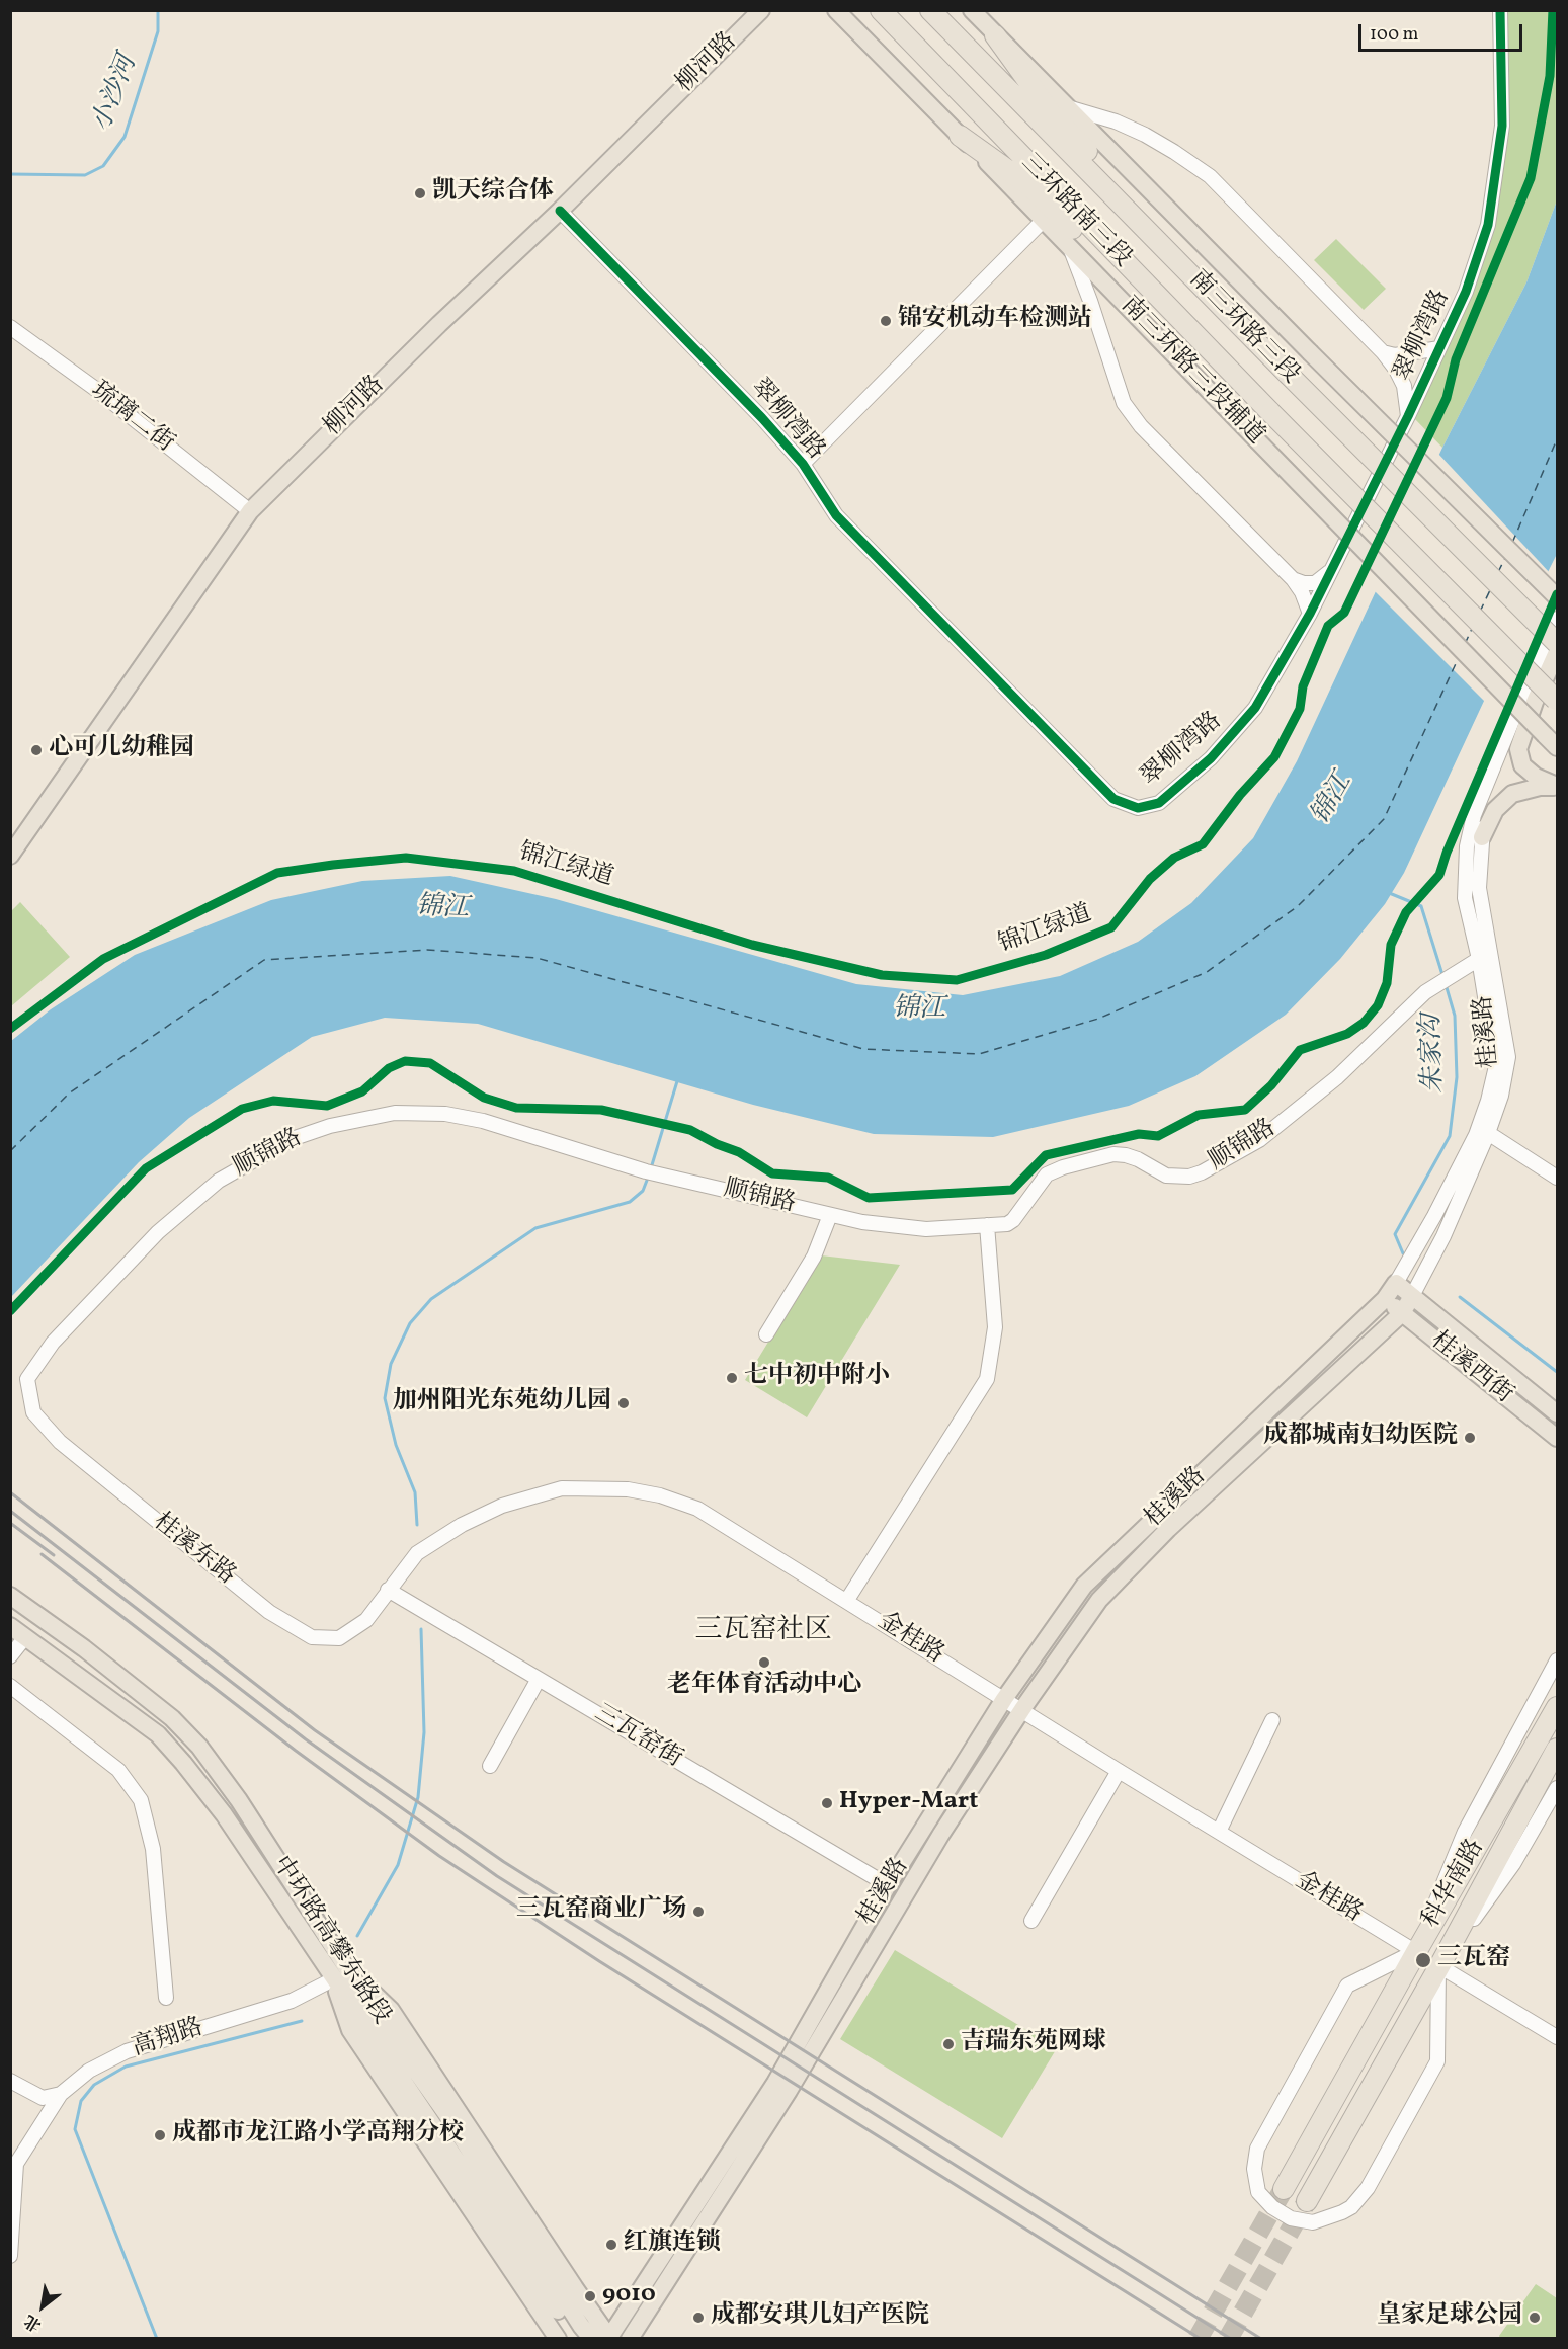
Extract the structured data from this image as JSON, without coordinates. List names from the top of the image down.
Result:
{
  "streets": {
    "highway": ["三环路南三段", "南三环路三段", "科华南路"],
    "main road": [
      "柳河路",
      "南三环路三段辅道",
      "桂溪路",
      "桂溪西街",
      "中环路高攀东路段"
    ],
    "street": [
      "翠柳湾路",
      "琉璃二街",
      "顺锦路",
      "桂溪东路",
      "金桂路",
      "三瓦窑街",
      "高翔路"
    ],
    "cycle path": ["锦江绿道"]
  },
  "crossings": [
    ["柳河路", "翠柳湾路"],
    ["柳河路", "琉璃二街"],
    ["三环路南三段", "南三环路三段"],
    ["桂溪路", "顺锦路"],
    ["桂溪路", "桂溪西街"],
    ["桂溪路", "金桂路"],
    ["桂溪路", "三瓦窑街"],
    ["顺锦路", "桂溪东路"],
    ["桂溪东路", "金桂路"],
    ["桂溪东路", "三瓦窑街"],
    ["金桂路", "三瓦窑街"],
    ["金桂路", "科华南路"],
    ["中环路高攀东路段", "高翔路"]
  ],
  "districts": ["三瓦窑社区"],
  "water": ["小沙河", "锦江", "朱家沟"],
  "places": [
    "凯天综合体",
    "锦安机动车检测站",
    "心可儿幼稚园",
    "七中初中附小",
    "加州阳光东苑幼儿园",
    "成都城南妇幼医院",
    "老年体育活动中心",
    "Hyper-Mart",
    "三瓦窑商业广场",
    "三瓦窑",
    "吉瑞东苑网球",
    "成都市龙江路小学高翔分校",
    "红旗连锁",
    "9010",
    "成都安琪儿妇产医院",
    "皇家足球公园"
  ],
  "scale_bar": "100 m",
  "north": "bottom left"
}
